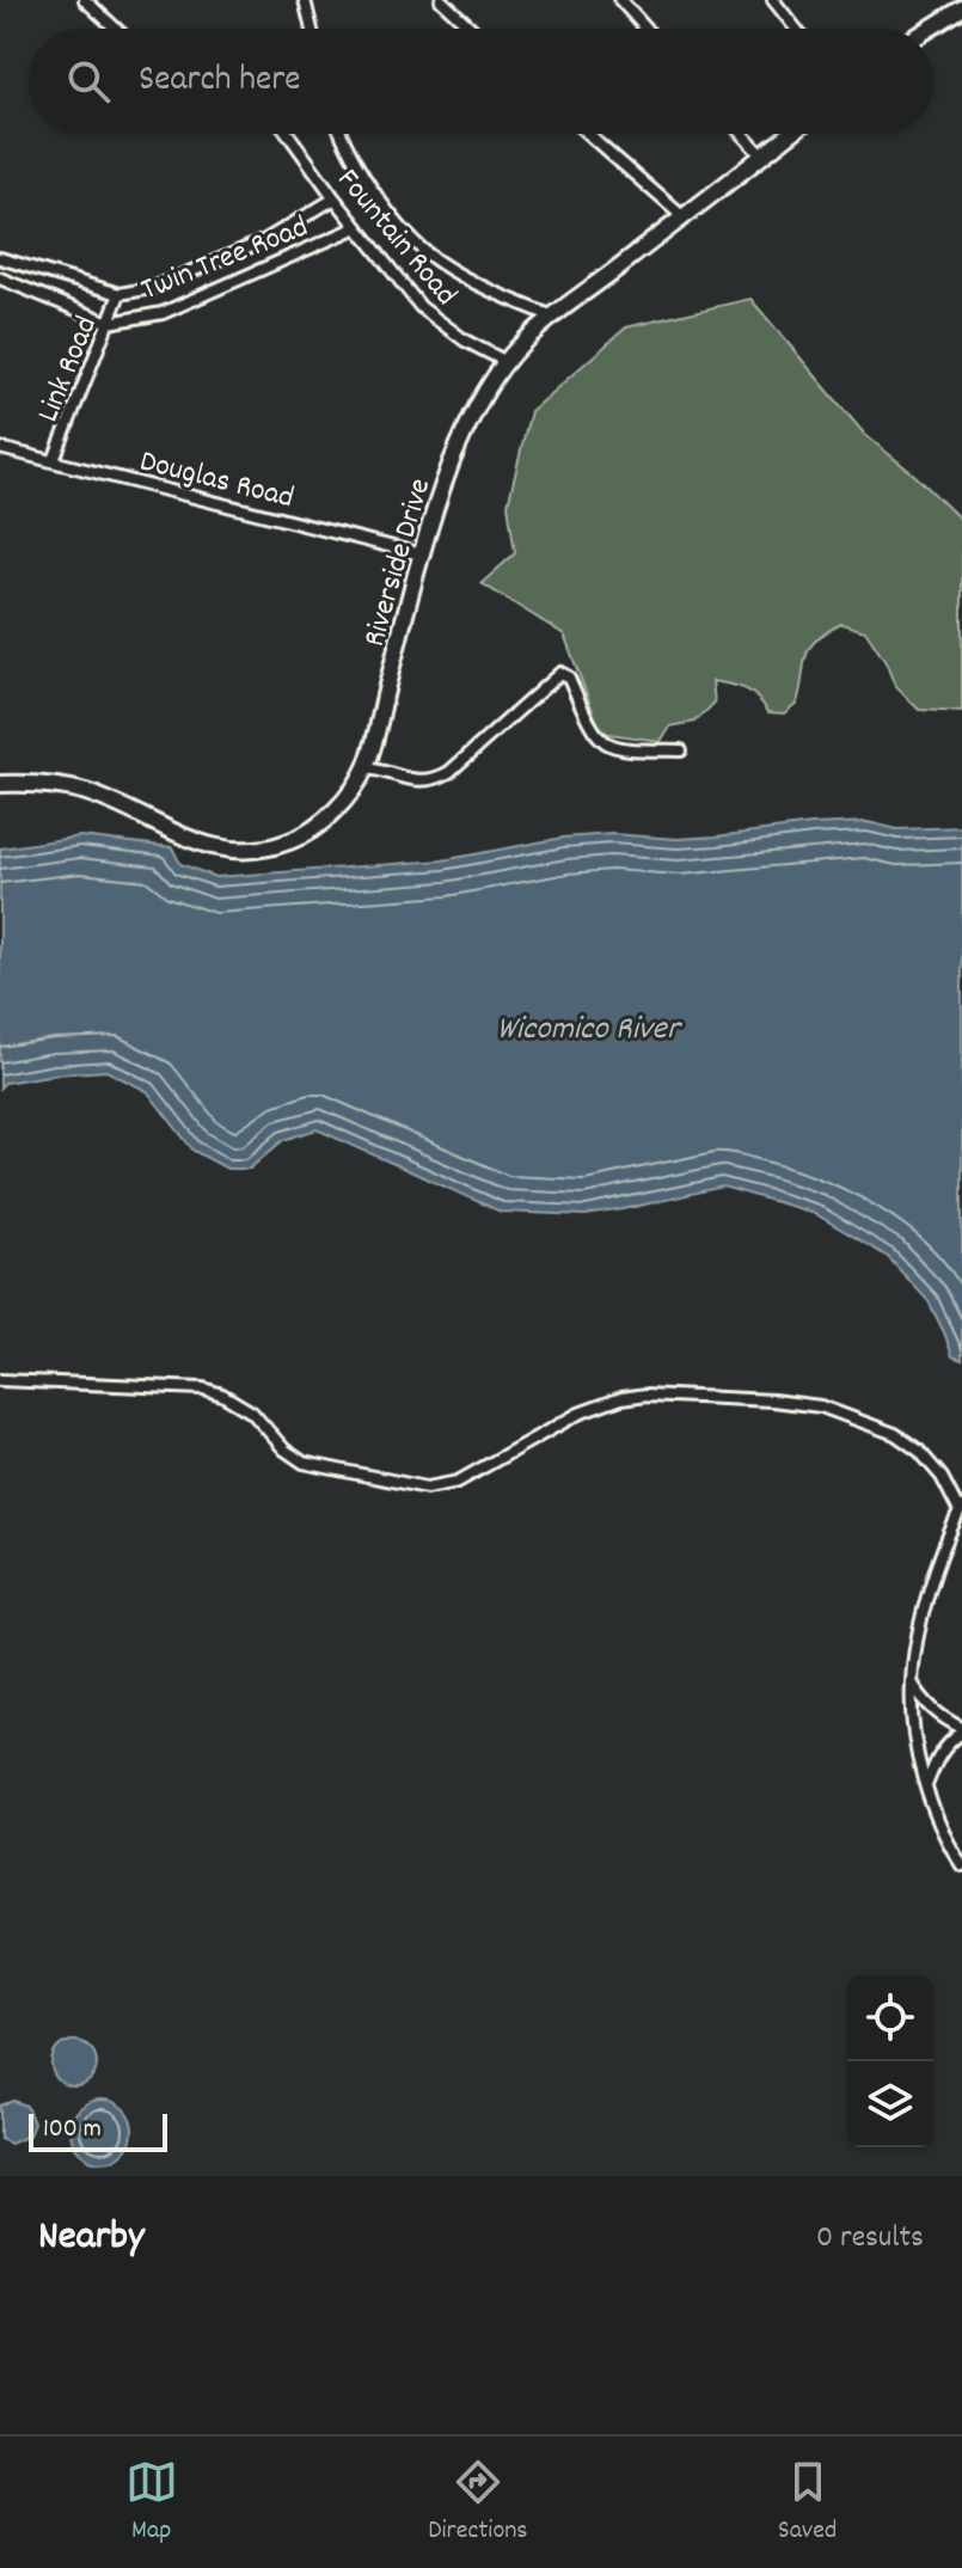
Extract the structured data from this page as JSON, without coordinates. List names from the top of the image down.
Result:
{
  "streets": {
    "street": [
      "Fountain Road",
      "Twin Tree Road",
      "Link Road",
      "Douglas Road",
      "Riverside Drive"
    ]
  },
  "crossings": [
    ["Fountain Road", "Twin Tree Road"],
    ["Fountain Road", "Riverside Drive"],
    ["Twin Tree Road", "Link Road"],
    ["Link Road", "Douglas Road"],
    ["Douglas Road", "Riverside Drive"]
  ],
  "water": ["Wicomico River"],
  "scale_bar": "100 m",
  "page": {
    "search": "Search here",
    "scale": "100 m",
    "heading": ["Nearby", "0 results"],
    "nav": ["Map", "Directions", "Saved"]
  }
}
